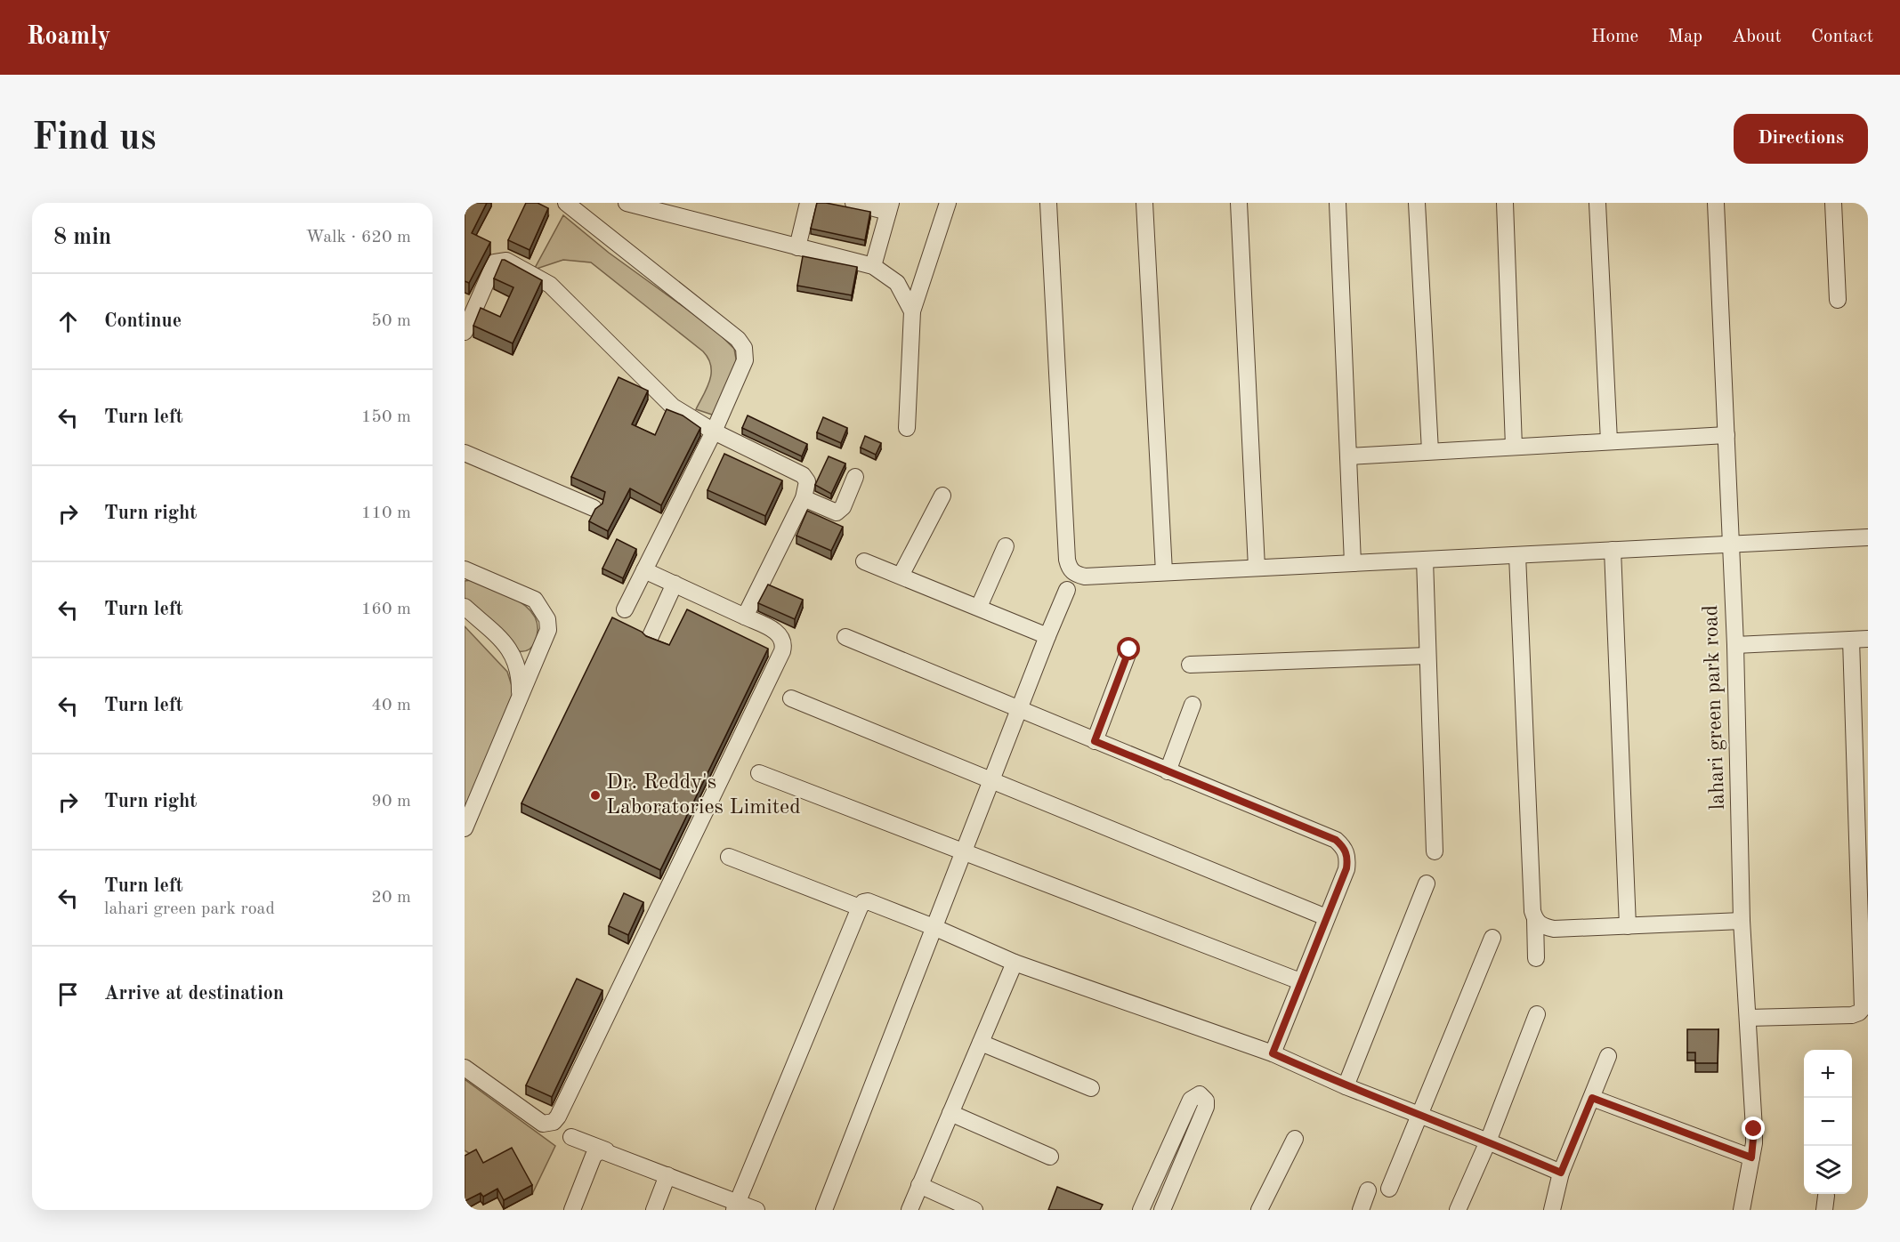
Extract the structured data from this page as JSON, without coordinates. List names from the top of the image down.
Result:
{
  "streets": {
    "street": ["lahari green park road"]
  },
  "places": ["Dr. Reddy's Laboratories Limited"],
  "page": {
    "header": "Roamly",
    "nav": [
      "Home",
      "Map",
      "About",
      "Contact"
    ],
    "buttons": "Directions",
    "title": "Find us",
    "heading": ["8 min", "Walk · 620 m"],
    "list": [
      ["Continue", "50 m"],
      ["Turn left", "150 m"],
      ["Turn right", "110 m"],
      ["Turn left", "160 m"],
      ["Turn left", "40 m"],
      ["Turn right", "90 m"],
      ["Turn left", "lahari green park road", "20 m"],
      "Arrive at destination"
    ],
    "map_buttons": ["+", "−"]
  }
}
